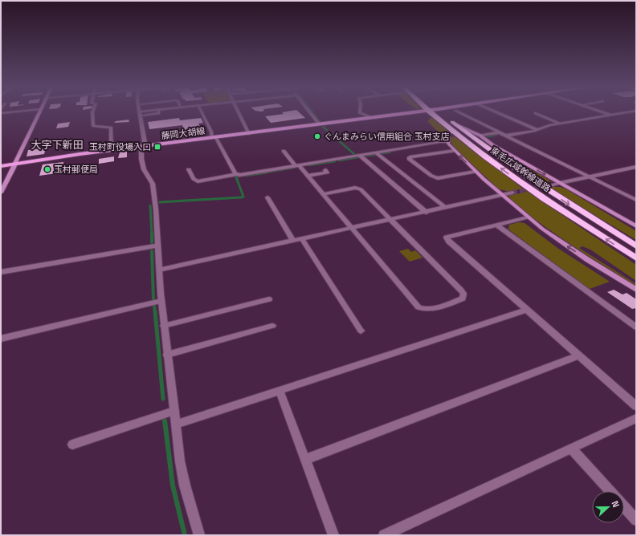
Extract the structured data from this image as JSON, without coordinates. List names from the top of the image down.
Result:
{
  "streets": {
    "highway": ["東毛広域幹線道路"],
    "main road": ["藤岡大胡線"]
  },
  "crossings": [
    ["藤岡大胡線", "東毛広域幹線道路"]
  ],
  "districts": ["大字下新田"],
  "places": {
    "other": ["ぐんまみらい信用組合 玉村支店", "玉村郵便局"],
    "transit": ["玉村町役場入口"]
  },
  "north": "right"
}
